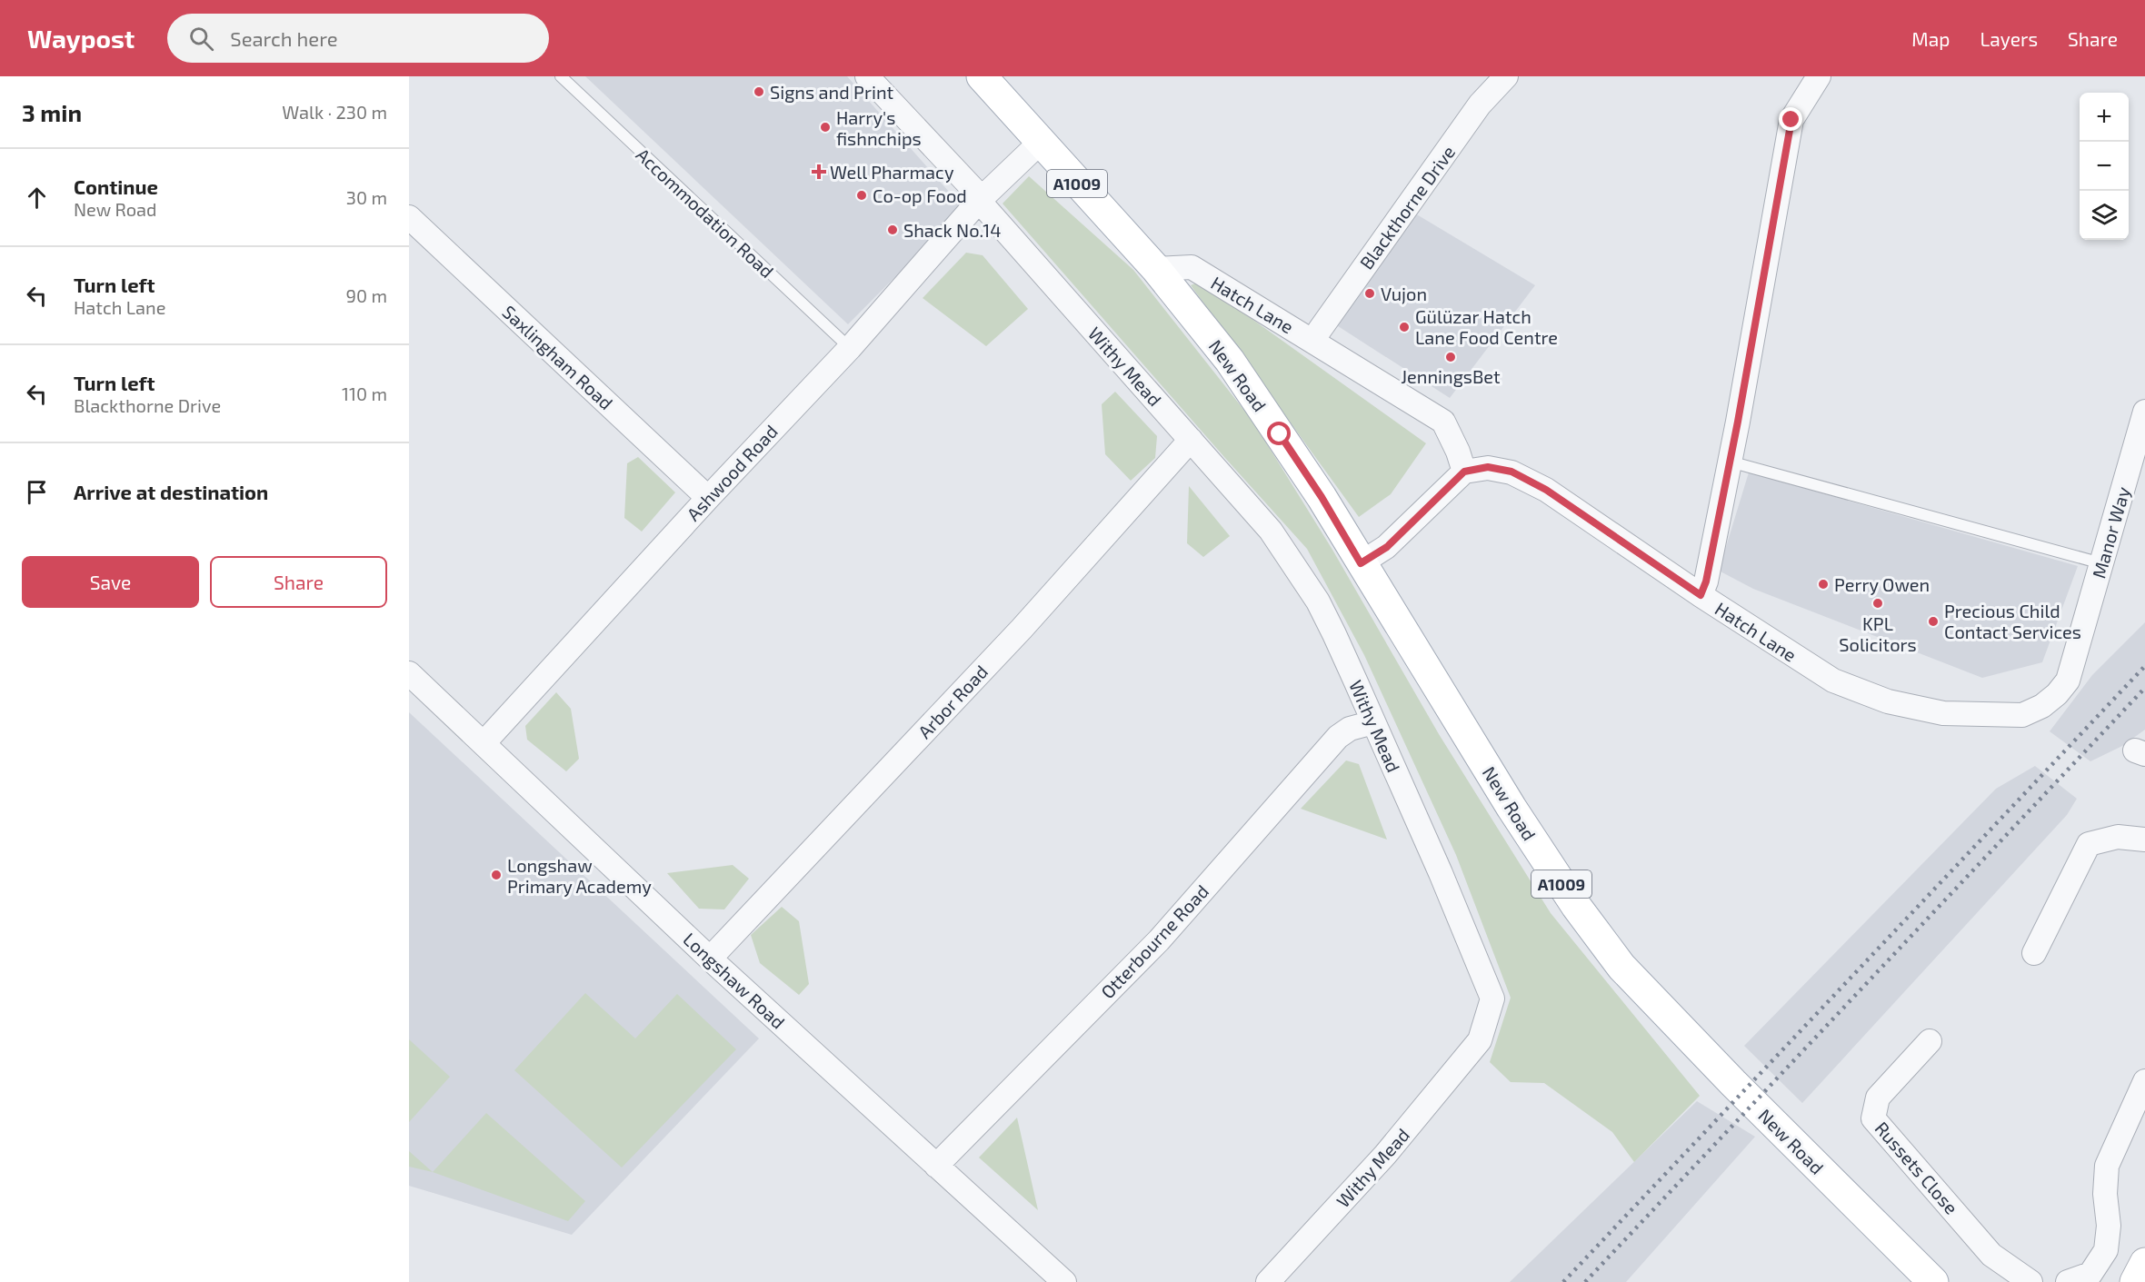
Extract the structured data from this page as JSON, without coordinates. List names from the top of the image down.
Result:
{
  "streets": {
    "main road": ["A1009", "New Road"],
    "street": [
      "Blackthorne Drive",
      "Hatch Lane",
      "Saxlingham Road",
      "Withy Mead",
      "Ashwood Road",
      "Manor Way",
      "Arbor Road",
      "Otterbourne Road",
      "Longshaw Road",
      "Russets Close"
    ],
    "lane": ["Accommodation Road"]
  },
  "crossings": [
    ["A1009", "Hatch Lane"],
    ["A1009", "New Road"],
    ["Blackthorne Drive", "Hatch Lane"],
    ["Accommodation Road", "Ashwood Road"],
    ["Hatch Lane", "New Road"],
    ["Hatch Lane", "Manor Way"],
    ["Saxlingham Road", "Ashwood Road"],
    ["Withy Mead", "Ashwood Road"],
    ["Withy Mead", "Arbor Road"],
    ["Withy Mead", "Otterbourne Road"],
    ["Ashwood Road", "Longshaw Road"],
    ["Arbor Road", "Longshaw Road"],
    ["Otterbourne Road", "Longshaw Road"]
  ],
  "places": {
    "other": [
      "Signs and Print",
      "Harry's fishnchips",
      "Co-op Food",
      "Shack No.14",
      "Vujon",
      "Gülüzar Hatch Lane Food Centre",
      "JenningsBet",
      "Perry Owen",
      "KPL Solicitors",
      "Precious Child Contact Services",
      "Longshaw Primary Academy"
    ],
    "health": ["Well Pharmacy"]
  },
  "page": {
    "header": "Waypost",
    "search": "Search here",
    "nav": ["Map", "Layers", "Share"],
    "heading": ["3 min", "Walk · 230 m"],
    "map_buttons": ["+", "−"],
    "list": [
      ["Continue", "New Road", "30 m"],
      ["Turn left", "Hatch Lane", "90 m"],
      ["Turn left", "Blackthorne Drive", "110 m"],
      "Arrive at destination"
    ],
    "buttons": ["Save", "Share"]
  }
}
